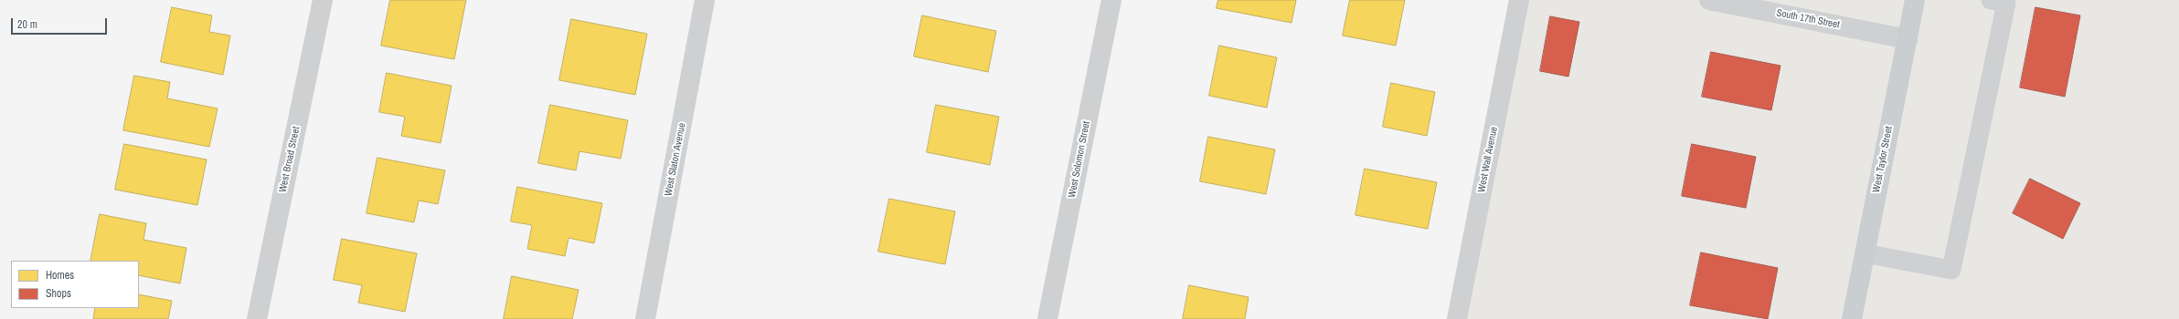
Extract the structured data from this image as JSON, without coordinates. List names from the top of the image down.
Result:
{
  "streets": {
    "main road": ["West Taylor Street"],
    "street": [
      "South 17th Street",
      "West Broad Street",
      "West Slaton Avenue",
      "West Solomon Street",
      "West Wall Avenue"
    ]
  },
  "crossings": [
    ["South 17th Street", "West Taylor Street"]
  ],
  "legend": ["Homes", "Shops"],
  "scale_bar": "20 m"
}
